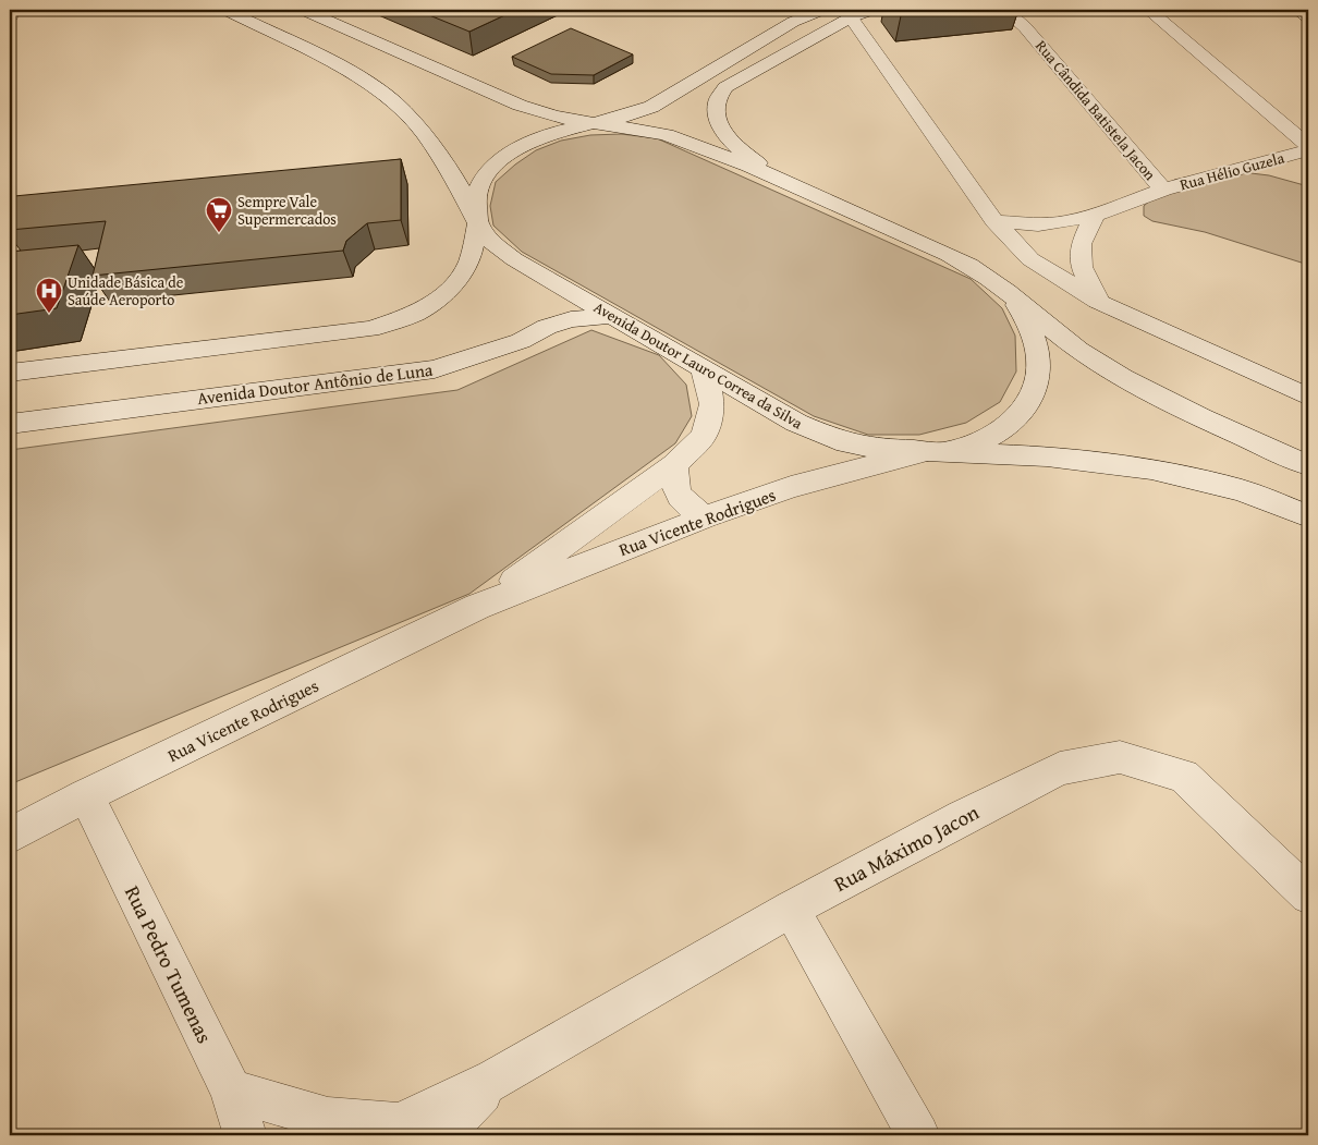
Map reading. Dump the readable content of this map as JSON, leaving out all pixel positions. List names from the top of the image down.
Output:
{
  "streets": {
    "street": [
      "Rua Cândida Batistela Jacon",
      "Rua Hélio Guzela",
      "Avenida Doutor Lauro Correa da Silva",
      "Avenida Doutor Antônio de Luna",
      "Rua Vicente Rodrigues",
      "Rua Máximo Jacon",
      "Rua Pedro Tumenas"
    ]
  },
  "crossings": [
    ["Rua Cândida Batistela Jacon", "Rua Hélio Guzela"],
    ["Avenida Doutor Lauro Correa da Silva", "Avenida Doutor Antônio de Luna"],
    ["Avenida Doutor Lauro Correa da Silva", "Rua Vicente Rodrigues"],
    ["Rua Vicente Rodrigues", "Rua Pedro Tumenas"]
  ],
  "places": {
    "supermarket": ["Sempre Vale Supermercados"],
    "hospital": ["Unidade Básica de Saúde Aeroporto"]
  }
}
